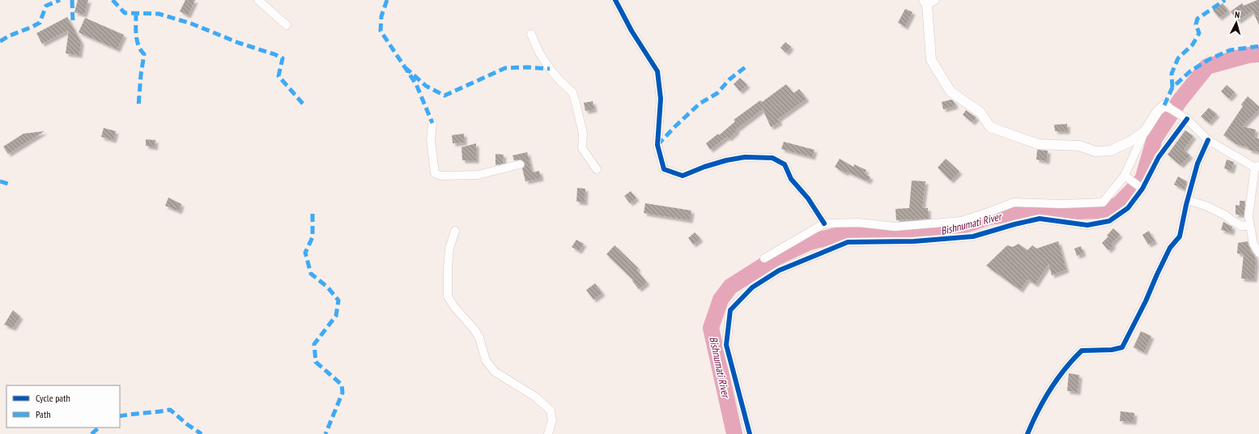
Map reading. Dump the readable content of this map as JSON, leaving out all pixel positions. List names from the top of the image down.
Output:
{
  "water": ["Bishnumati River"],
  "legend": ["Cycle path", "Path"],
  "north": "top"
}
